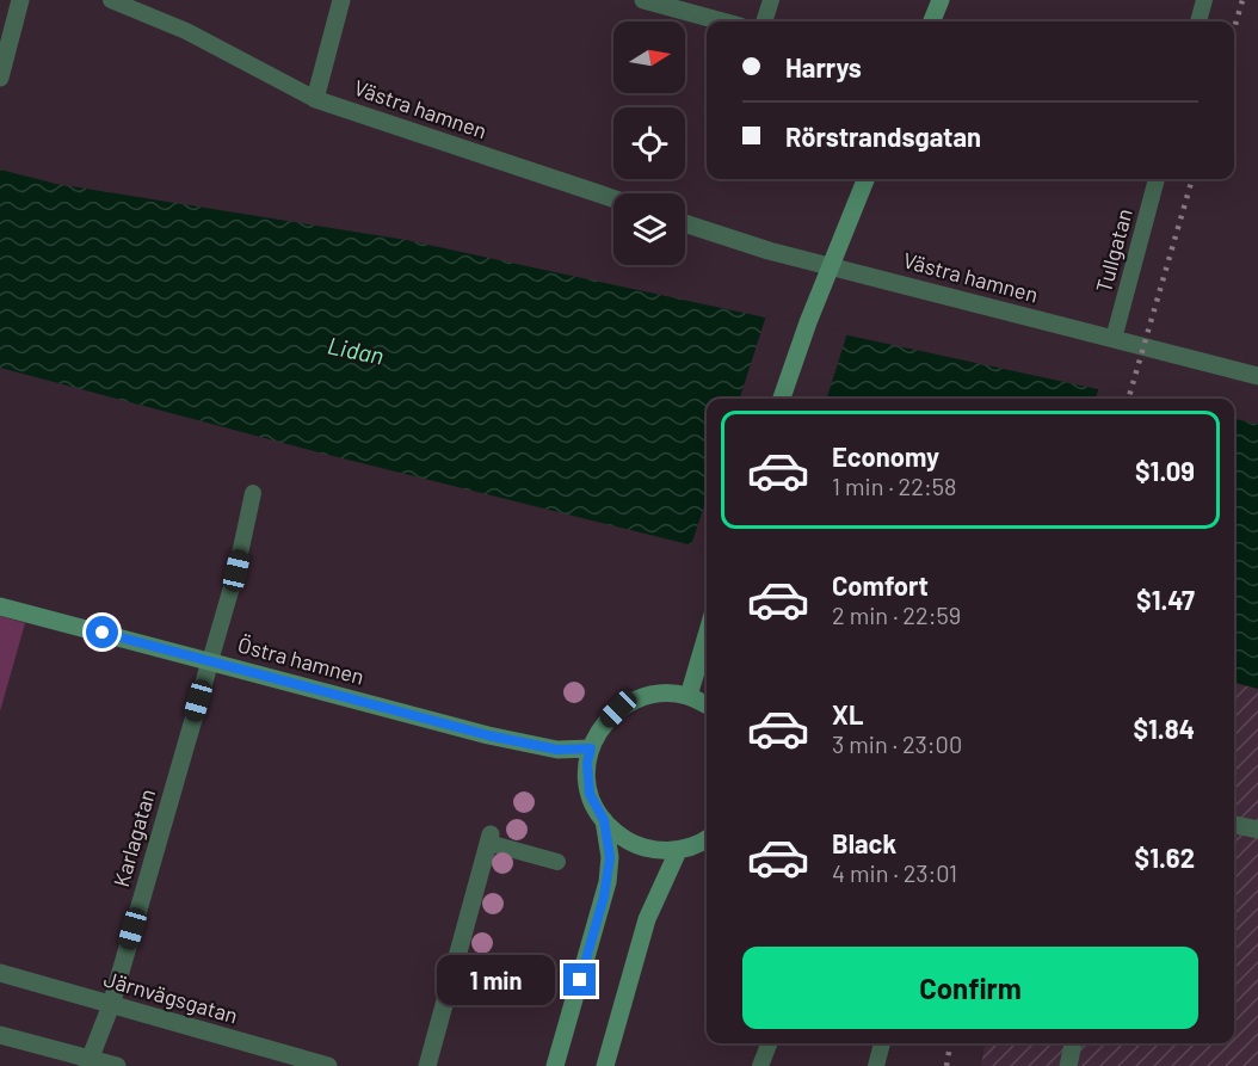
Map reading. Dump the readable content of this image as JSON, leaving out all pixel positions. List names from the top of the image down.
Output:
{
  "streets": {
    "main road": ["Östra hamnen"],
    "street": ["Västra hamnen", "Karlagatan", "Järnvägsgatan"],
    "lane": ["Tullgatan"]
  },
  "crossings": [
    ["Västra hamnen", "Tullgatan"],
    ["Östra hamnen", "Karlagatan"],
    ["Karlagatan", "Järnvägsgatan"]
  ],
  "water": ["Lidan"],
  "north": "right",
  "page": {
    "banner": ["Harrys", "Rörstrandsgatan"],
    "list": [
      {
        "name": "Economy",
        "note": "1 min · 22:58",
        "value": "$1.09"
      },
      {
        "name": "Comfort",
        "note": "2 min · 22:59",
        "value": "$1.47"
      },
      {
        "name": "XL",
        "note": "3 min · 23:00",
        "value": "$1.84"
      },
      {
        "name": "Black",
        "note": "4 min · 23:01",
        "value": "$1.62"
      }
    ],
    "buttons": "Confirm",
    "bubble": "1 min"
  }
}
